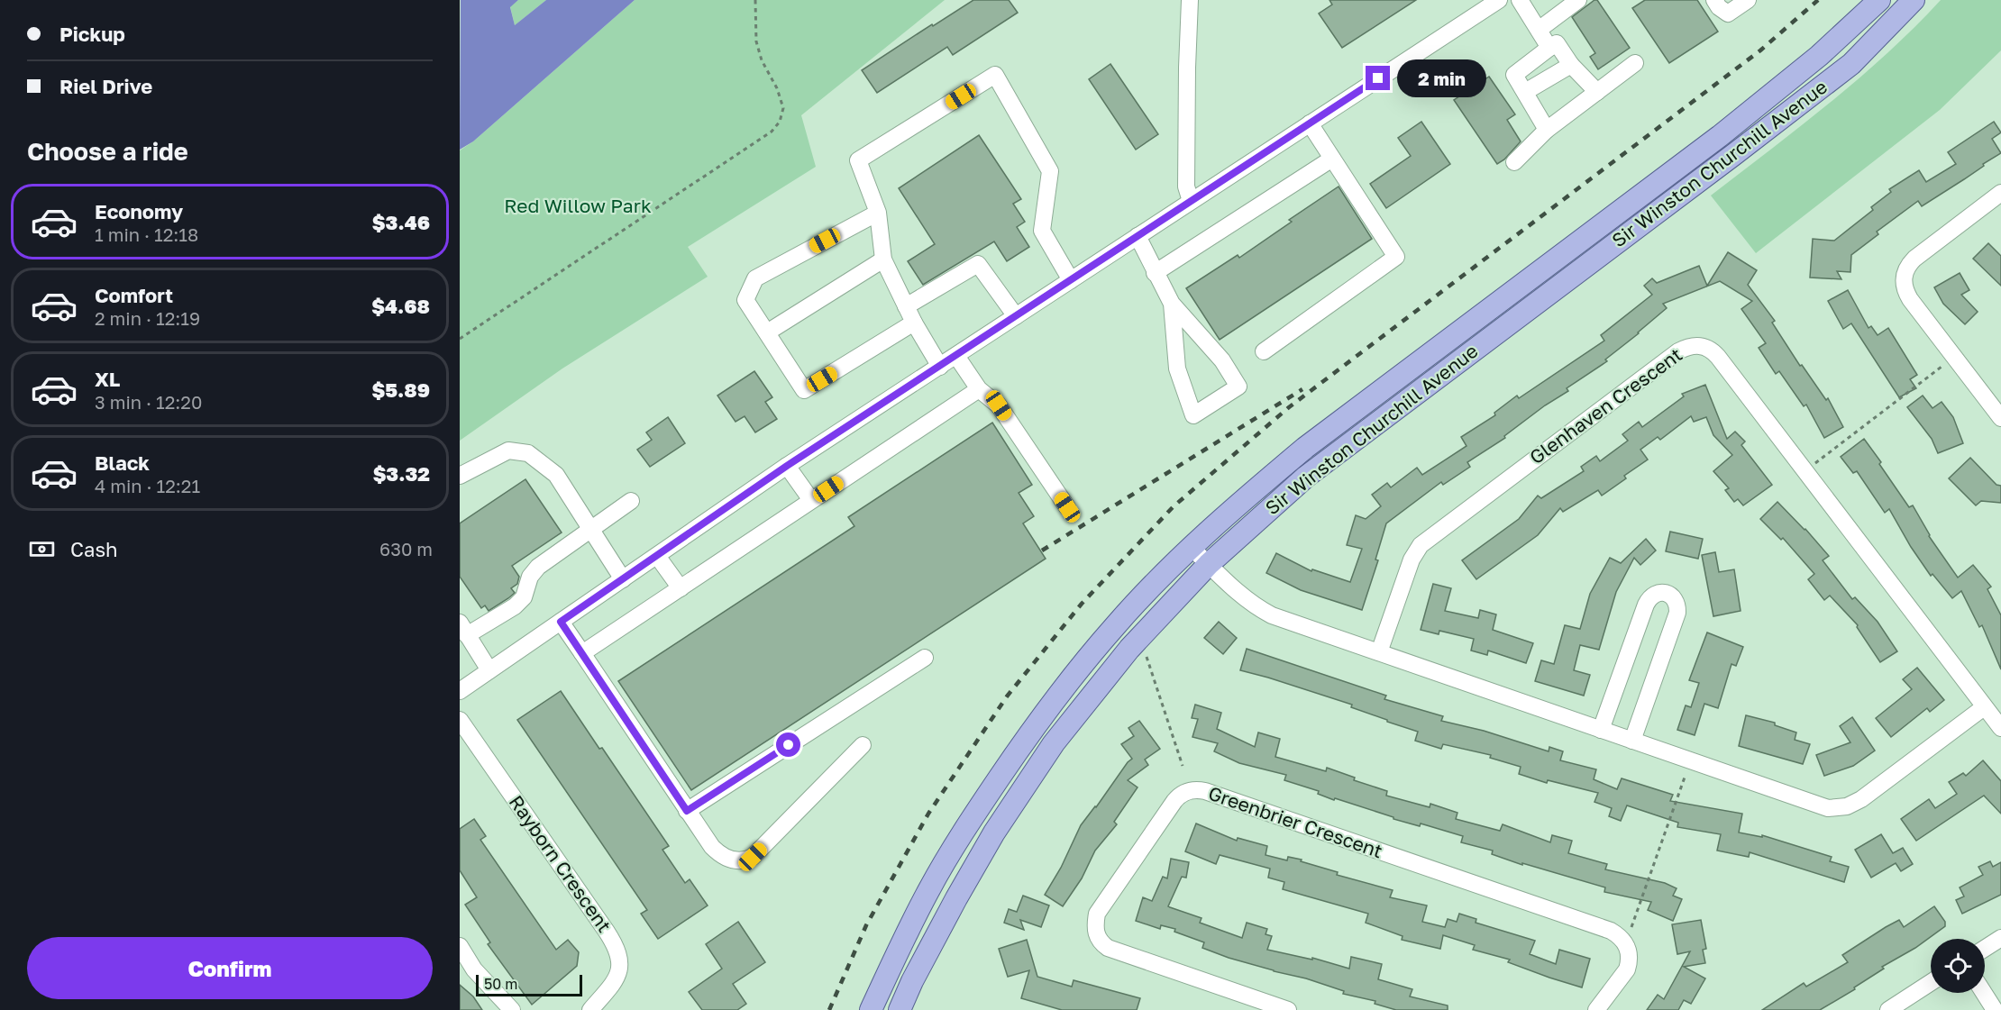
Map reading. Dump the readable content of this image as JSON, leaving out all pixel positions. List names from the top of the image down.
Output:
{
  "streets": {
    "main road": ["Sir Winston Churchill Avenue"],
    "street": ["Glenhaven Crescent", "Greenbrier Crescent", "Rayborn Crescent"]
  },
  "parks": ["Red Willow Park"],
  "scale_bar": "50 m",
  "page": {
    "banner": ["Pickup", "Riel Drive"],
    "bubble": "2 min",
    "heading": "Choose a ride",
    "list": [
      {
        "name": "Economy",
        "note": "1 min · 12:18",
        "value": "$3.46"
      },
      {
        "name": "Comfort",
        "note": "2 min · 12:19",
        "value": "$4.68"
      },
      {
        "name": "XL",
        "note": "3 min · 12:20",
        "value": "$5.89"
      },
      {
        "name": "Black",
        "note": "4 min · 12:21",
        "value": "$3.32"
      }
    ],
    "pay": ["Cash", "630 m"],
    "buttons": "Confirm",
    "scale": "50 m"
  }
}
